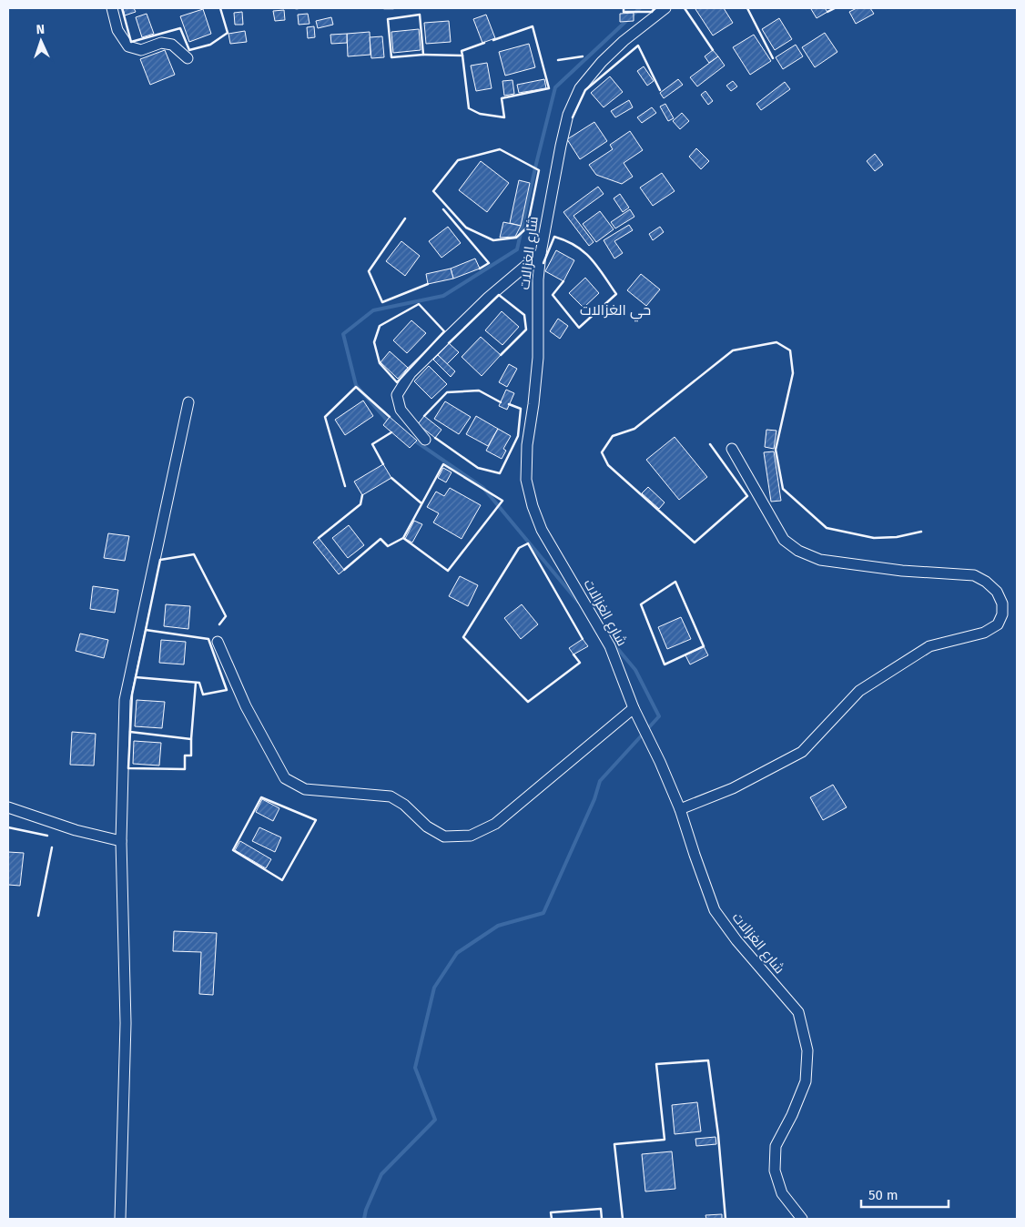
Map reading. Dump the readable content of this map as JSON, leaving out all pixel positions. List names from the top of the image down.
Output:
{
  "streets": {
    "street": ["شارع الغزالات"]
  },
  "districts": ["حي الغزالات"],
  "scale_bar": "50 m",
  "north": "top"
}
